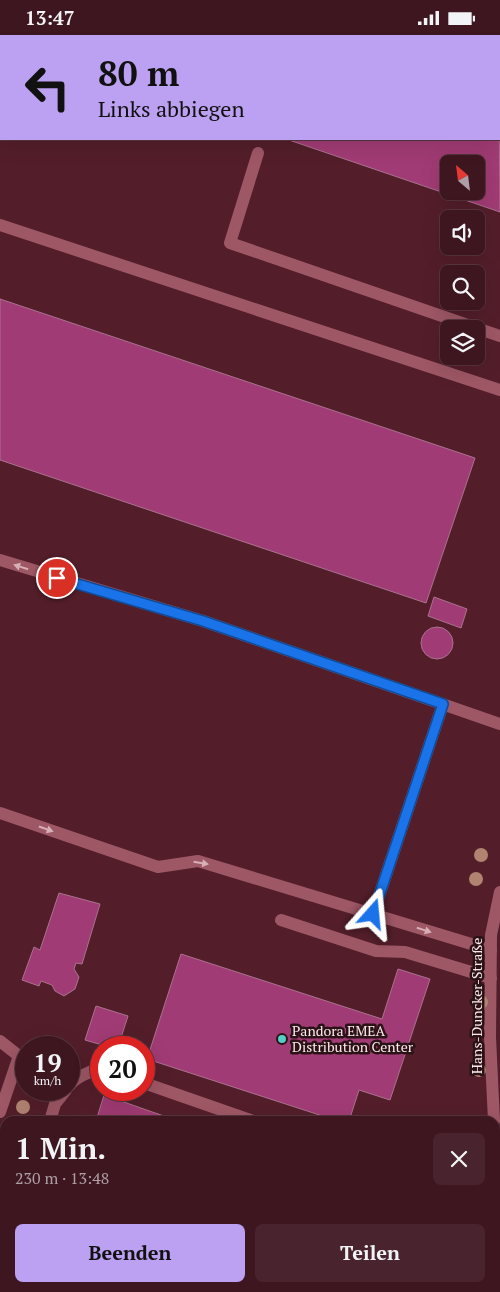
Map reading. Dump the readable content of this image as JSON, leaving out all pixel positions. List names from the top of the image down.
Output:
{
  "streets": {
    "street": ["Hans-Duncker-Straße"]
  },
  "places": ["Pandora EMEA Distribution Center"],
  "north": "top left",
  "page": {
    "status": "13:47",
    "turn": ["80 m", "Links abbiegen"],
    "speed": "19 km/h",
    "limit": "20",
    "heading": ["1 Min.", "230 m · 13:48"],
    "buttons": ["Beenden", "Teilen"]
  }
}
